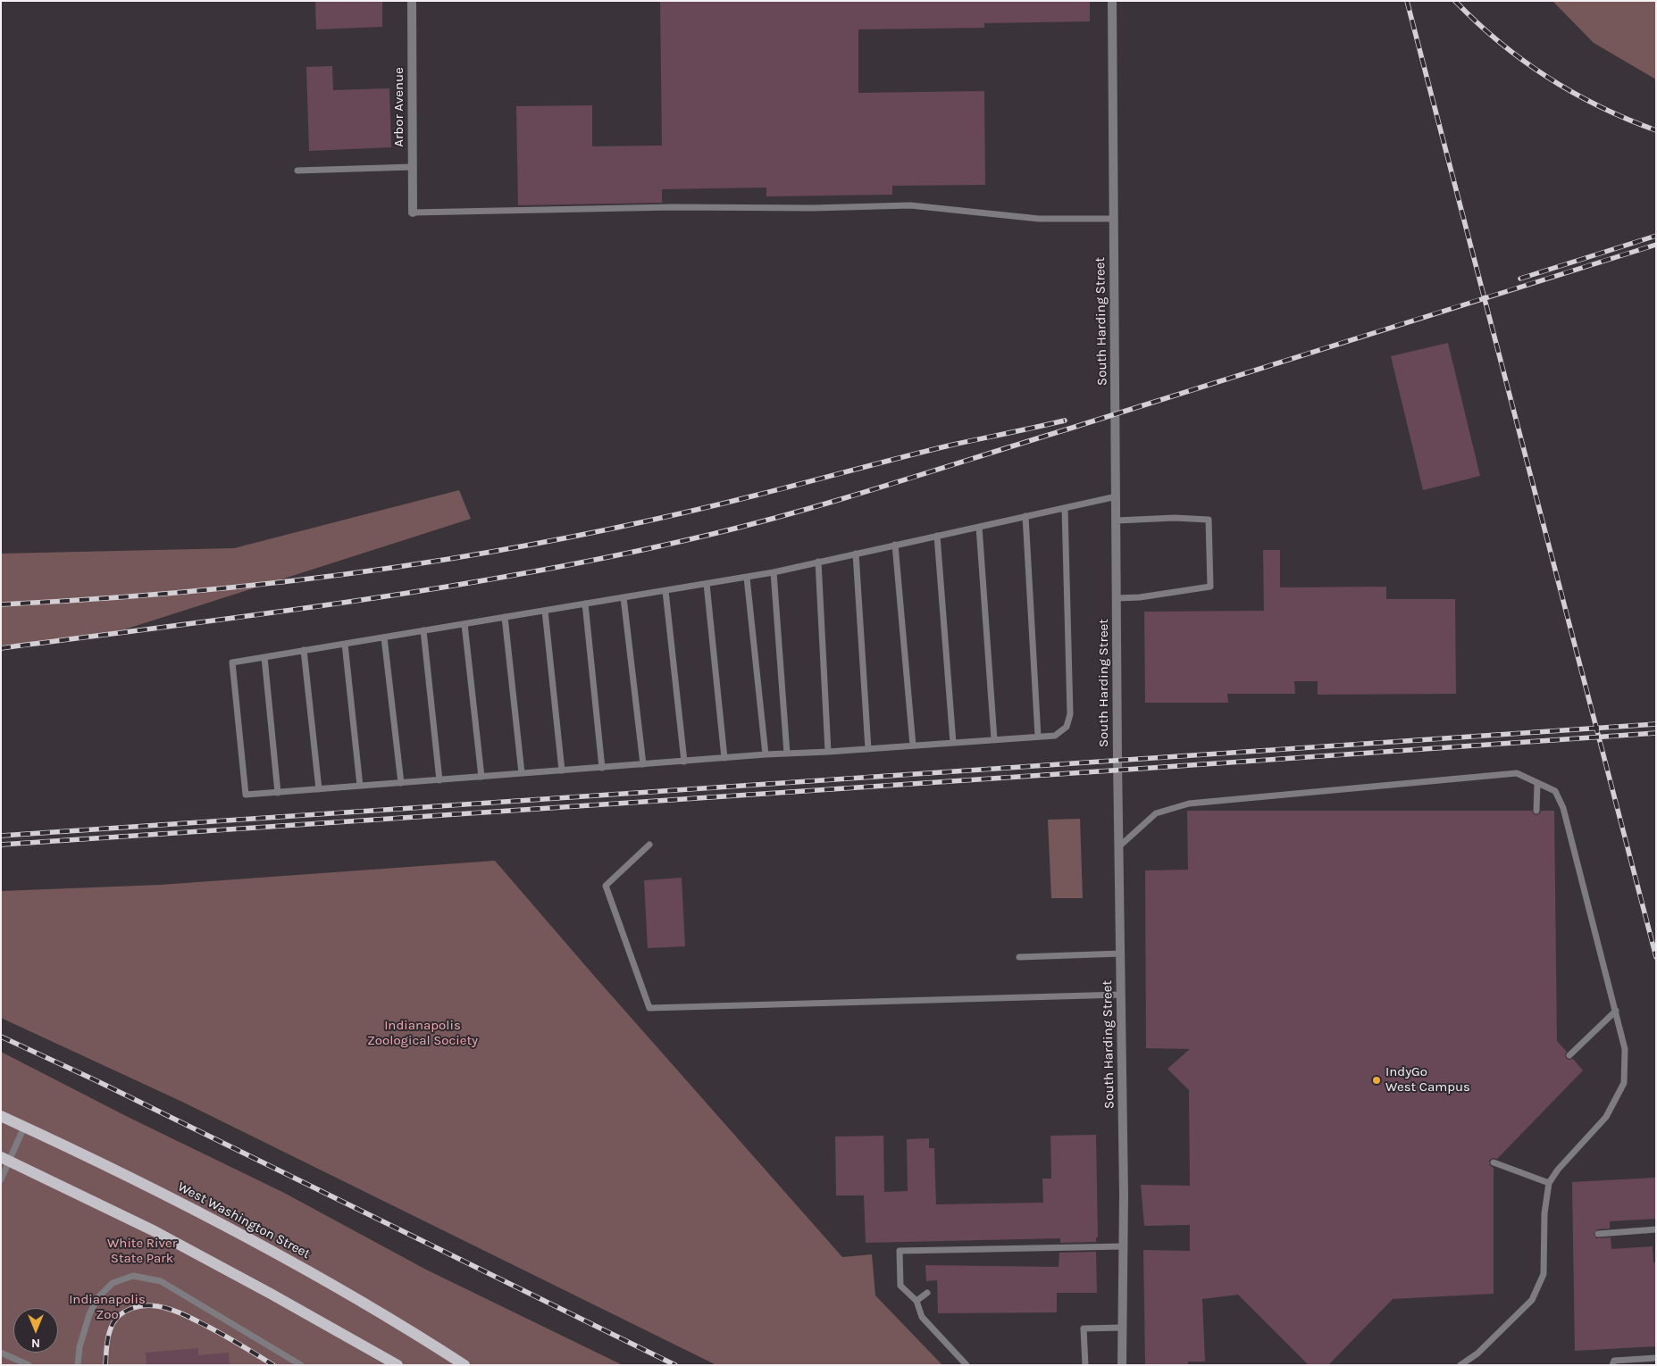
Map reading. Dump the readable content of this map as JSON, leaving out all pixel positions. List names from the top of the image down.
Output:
{
  "streets": {
    "main road": ["West Washington Street"],
    "street": ["Arbor Avenue", "South Harding Street"]
  },
  "parks": ["Indianapolis Zoological Society", "White River State Park", "Indianapolis Zoo"],
  "places": ["IndyGo West Campus"],
  "north": "bottom"
}
